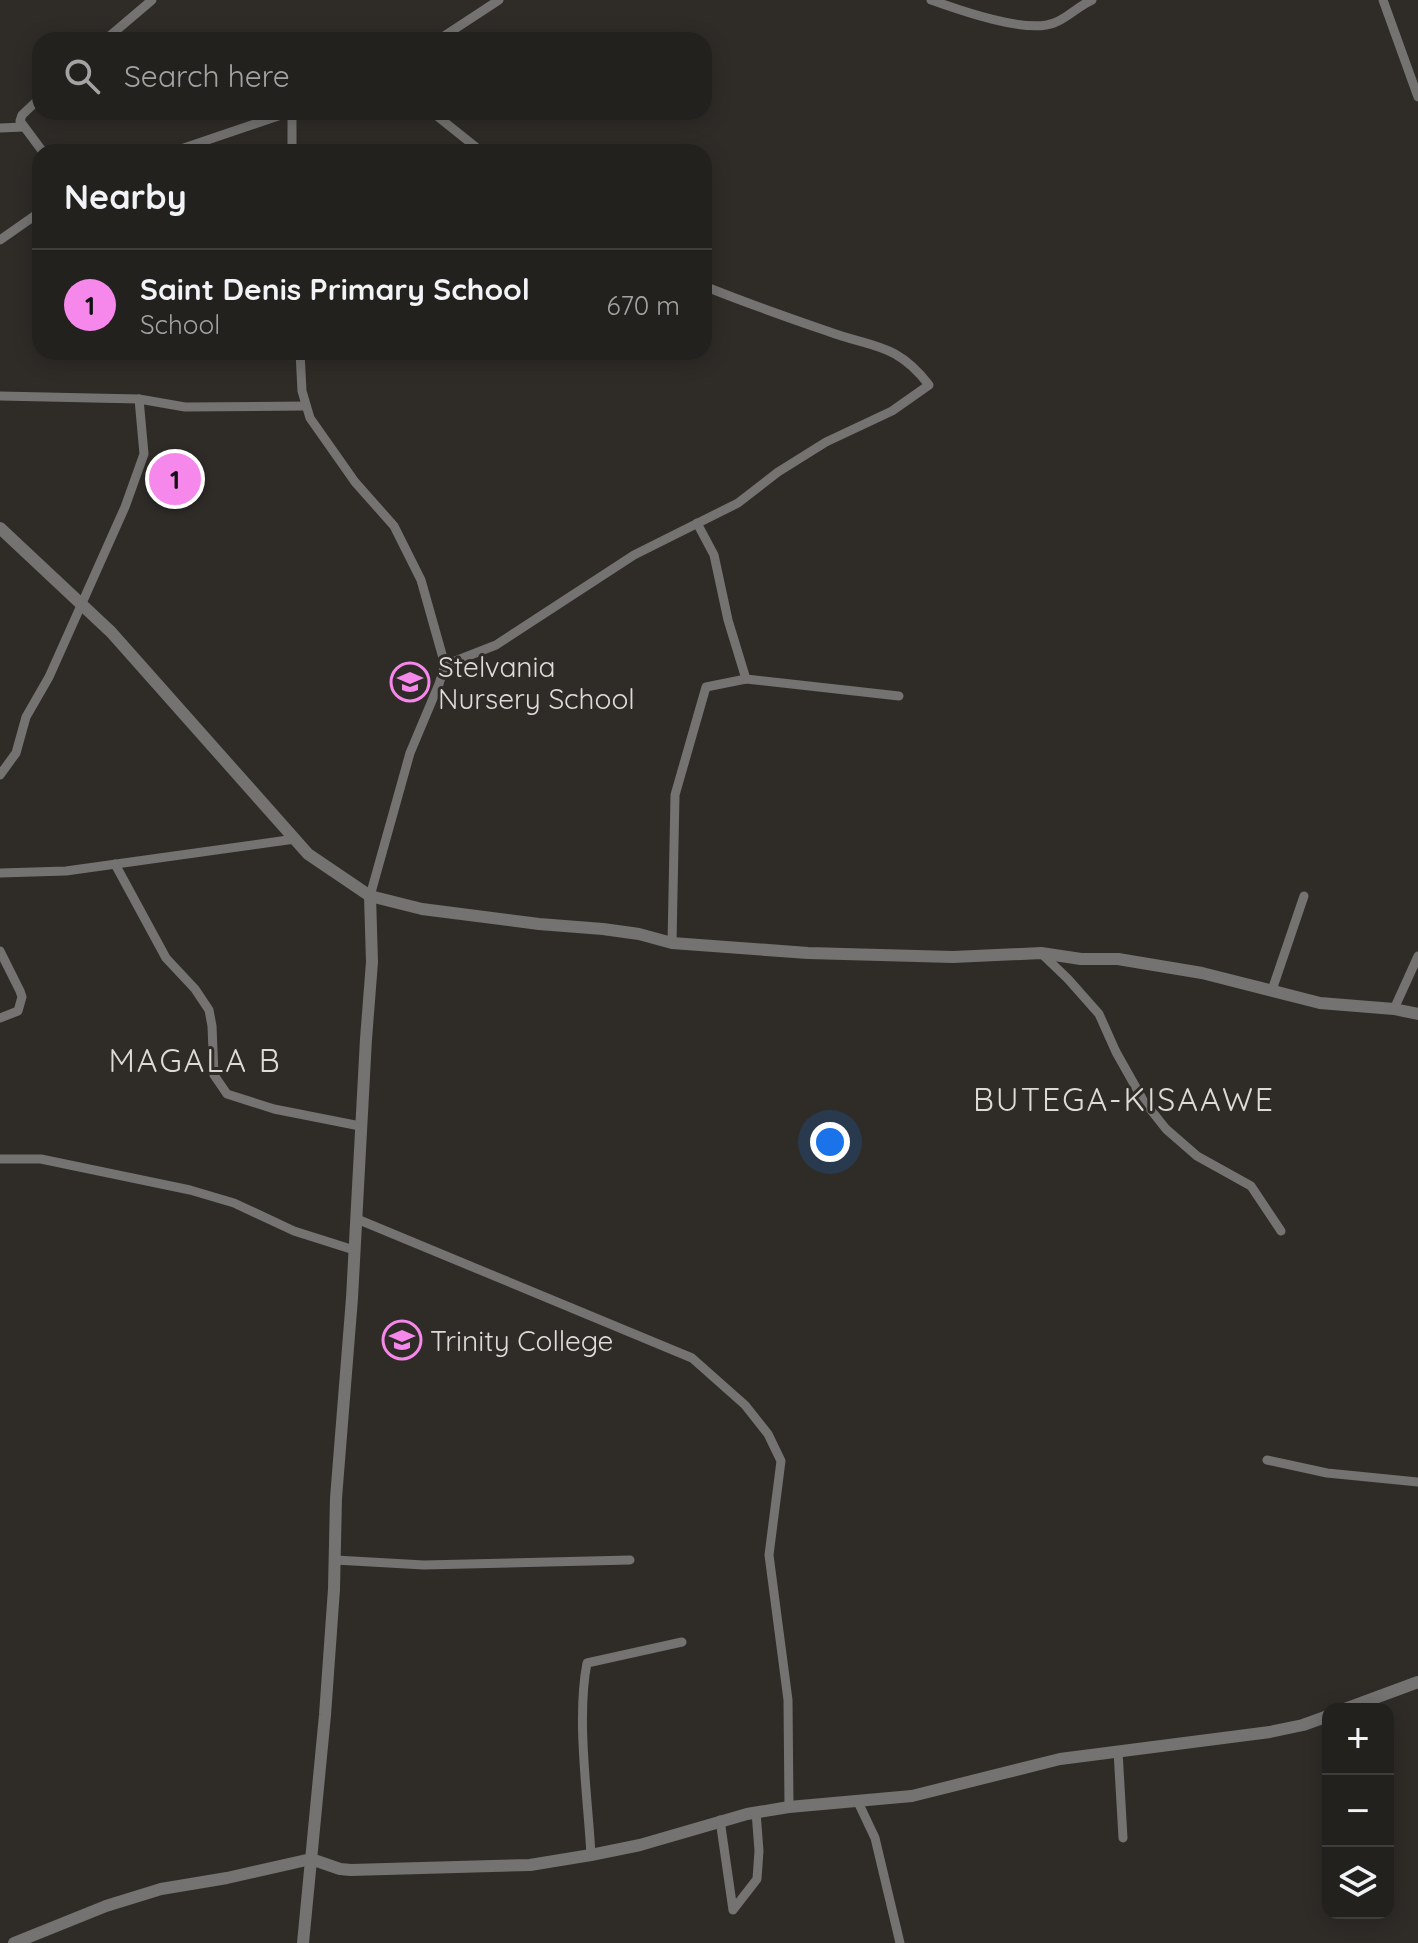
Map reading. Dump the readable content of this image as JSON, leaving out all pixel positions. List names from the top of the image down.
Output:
{
  "districts": ["MAGALA B", "BUTEGA-KISAAWE"],
  "places": {
    "school or university": ["Stelvania Nursery School", "Trinity College"]
  },
  "page": {
    "search": "Search here",
    "heading": "Nearby",
    "list": [
      {
        "mark": "1",
        "name": "Saint Denis Primary School",
        "note": "School",
        "value": "670 m"
      }
    ],
    "pins": "1",
    "map_buttons": ["+", "−"]
  }
}
